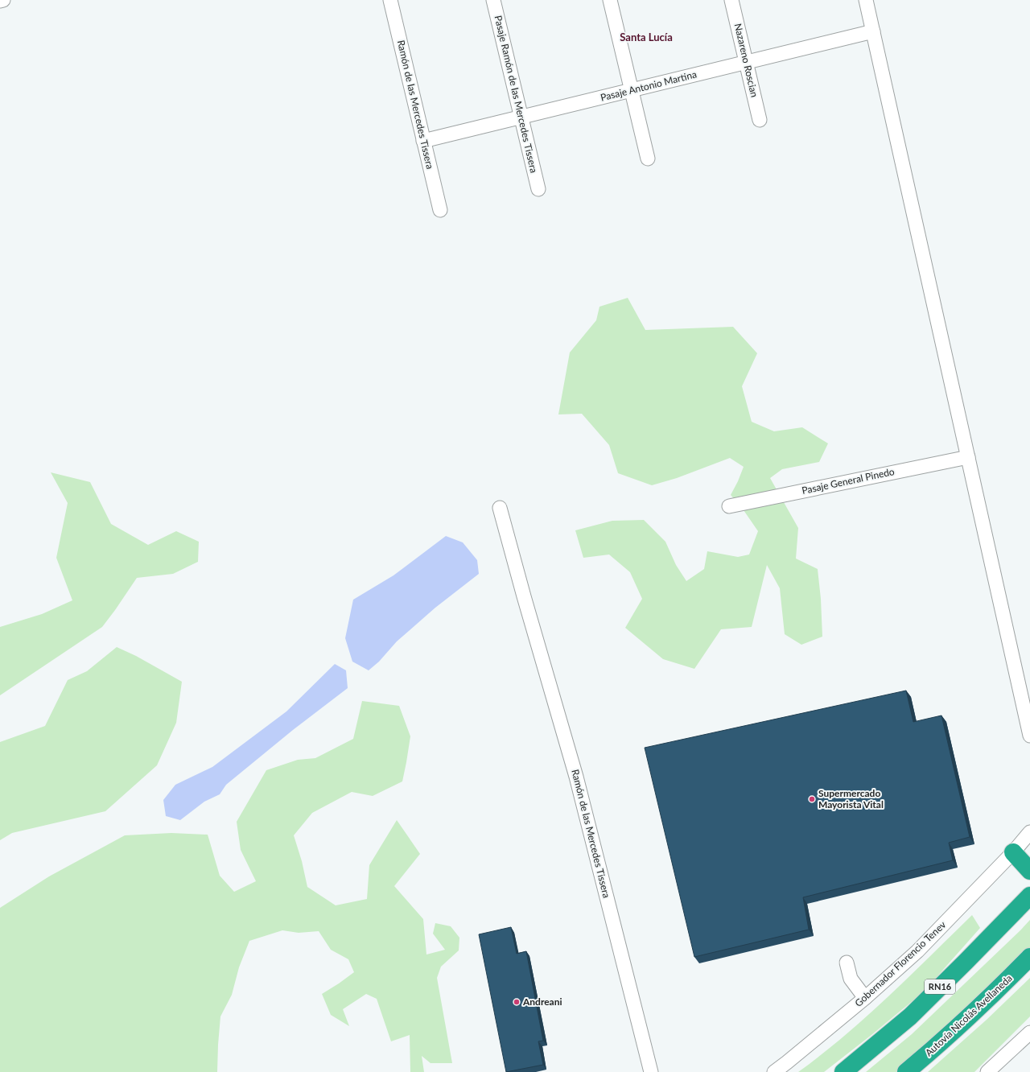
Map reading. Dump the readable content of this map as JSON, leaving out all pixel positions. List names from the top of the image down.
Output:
{
  "streets": {
    "highway": ["RN16", "Autovía Nicolás Avellaneda"],
    "street": [
      "Nazareno Roscian",
      "Pasaje Antonio Martina",
      "Pasaje Ramón de las Mercedes Tissera",
      "Ramón de las Mercedes Tissera",
      "Pasaje General Pinedo",
      "Gobernador Florencio Tenev"
    ]
  },
  "crossings": [
    ["Nazareno Roscian", "Pasaje Antonio Martina"],
    ["Pasaje Antonio Martina", "Pasaje Ramón de las Mercedes Tissera"],
    ["Pasaje Antonio Martina", "Ramón de las Mercedes Tissera"]
  ],
  "districts": ["Santa Lucía"],
  "places": ["Supermercado Mayorista Vital", "Andreani"]
}
